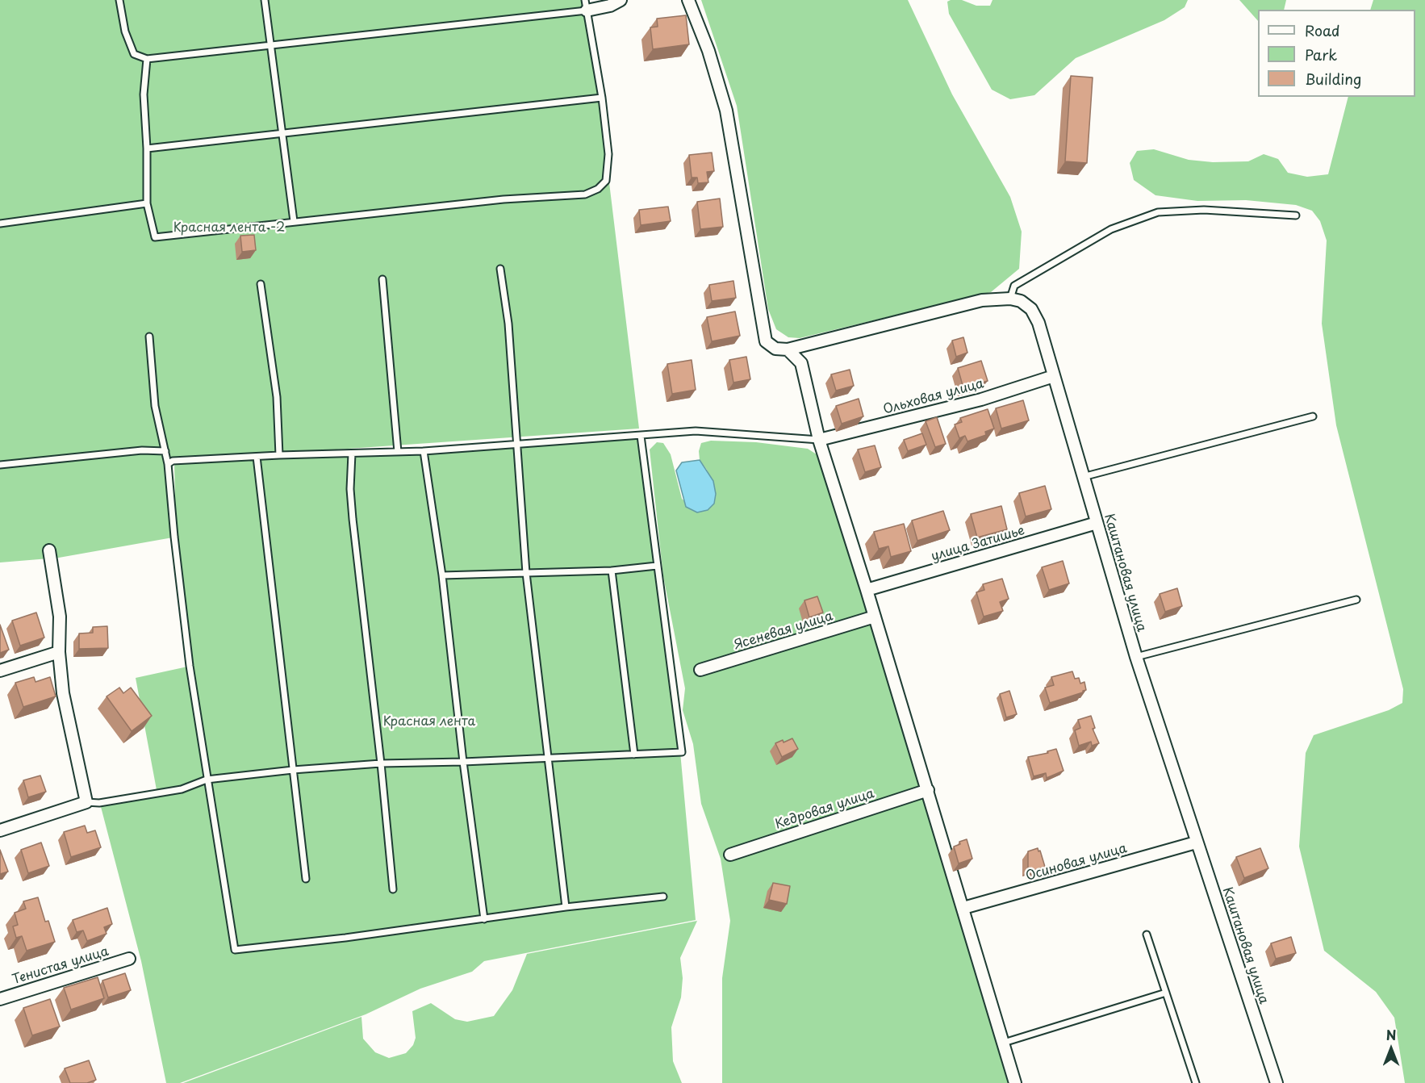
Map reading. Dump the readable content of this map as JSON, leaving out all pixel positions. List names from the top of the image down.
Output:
{
  "streets": {
    "street": [
      "Ольховая улица",
      "улица Затишье",
      "Каштановая улица",
      "Ясеневая улица",
      "Кедровая улица",
      "Осиновая улица",
      "Тенистая улица"
    ]
  },
  "crossings": [
    ["Ольховая улица", "Каштановая улица"],
    ["улица Затишье", "Каштановая улица"],
    ["Каштановая улица", "Осиновая улица"]
  ],
  "parks": ["Красная лента -2", "Красная лента"],
  "legend": ["Road", "Park", "Building"],
  "north": "top"
}
